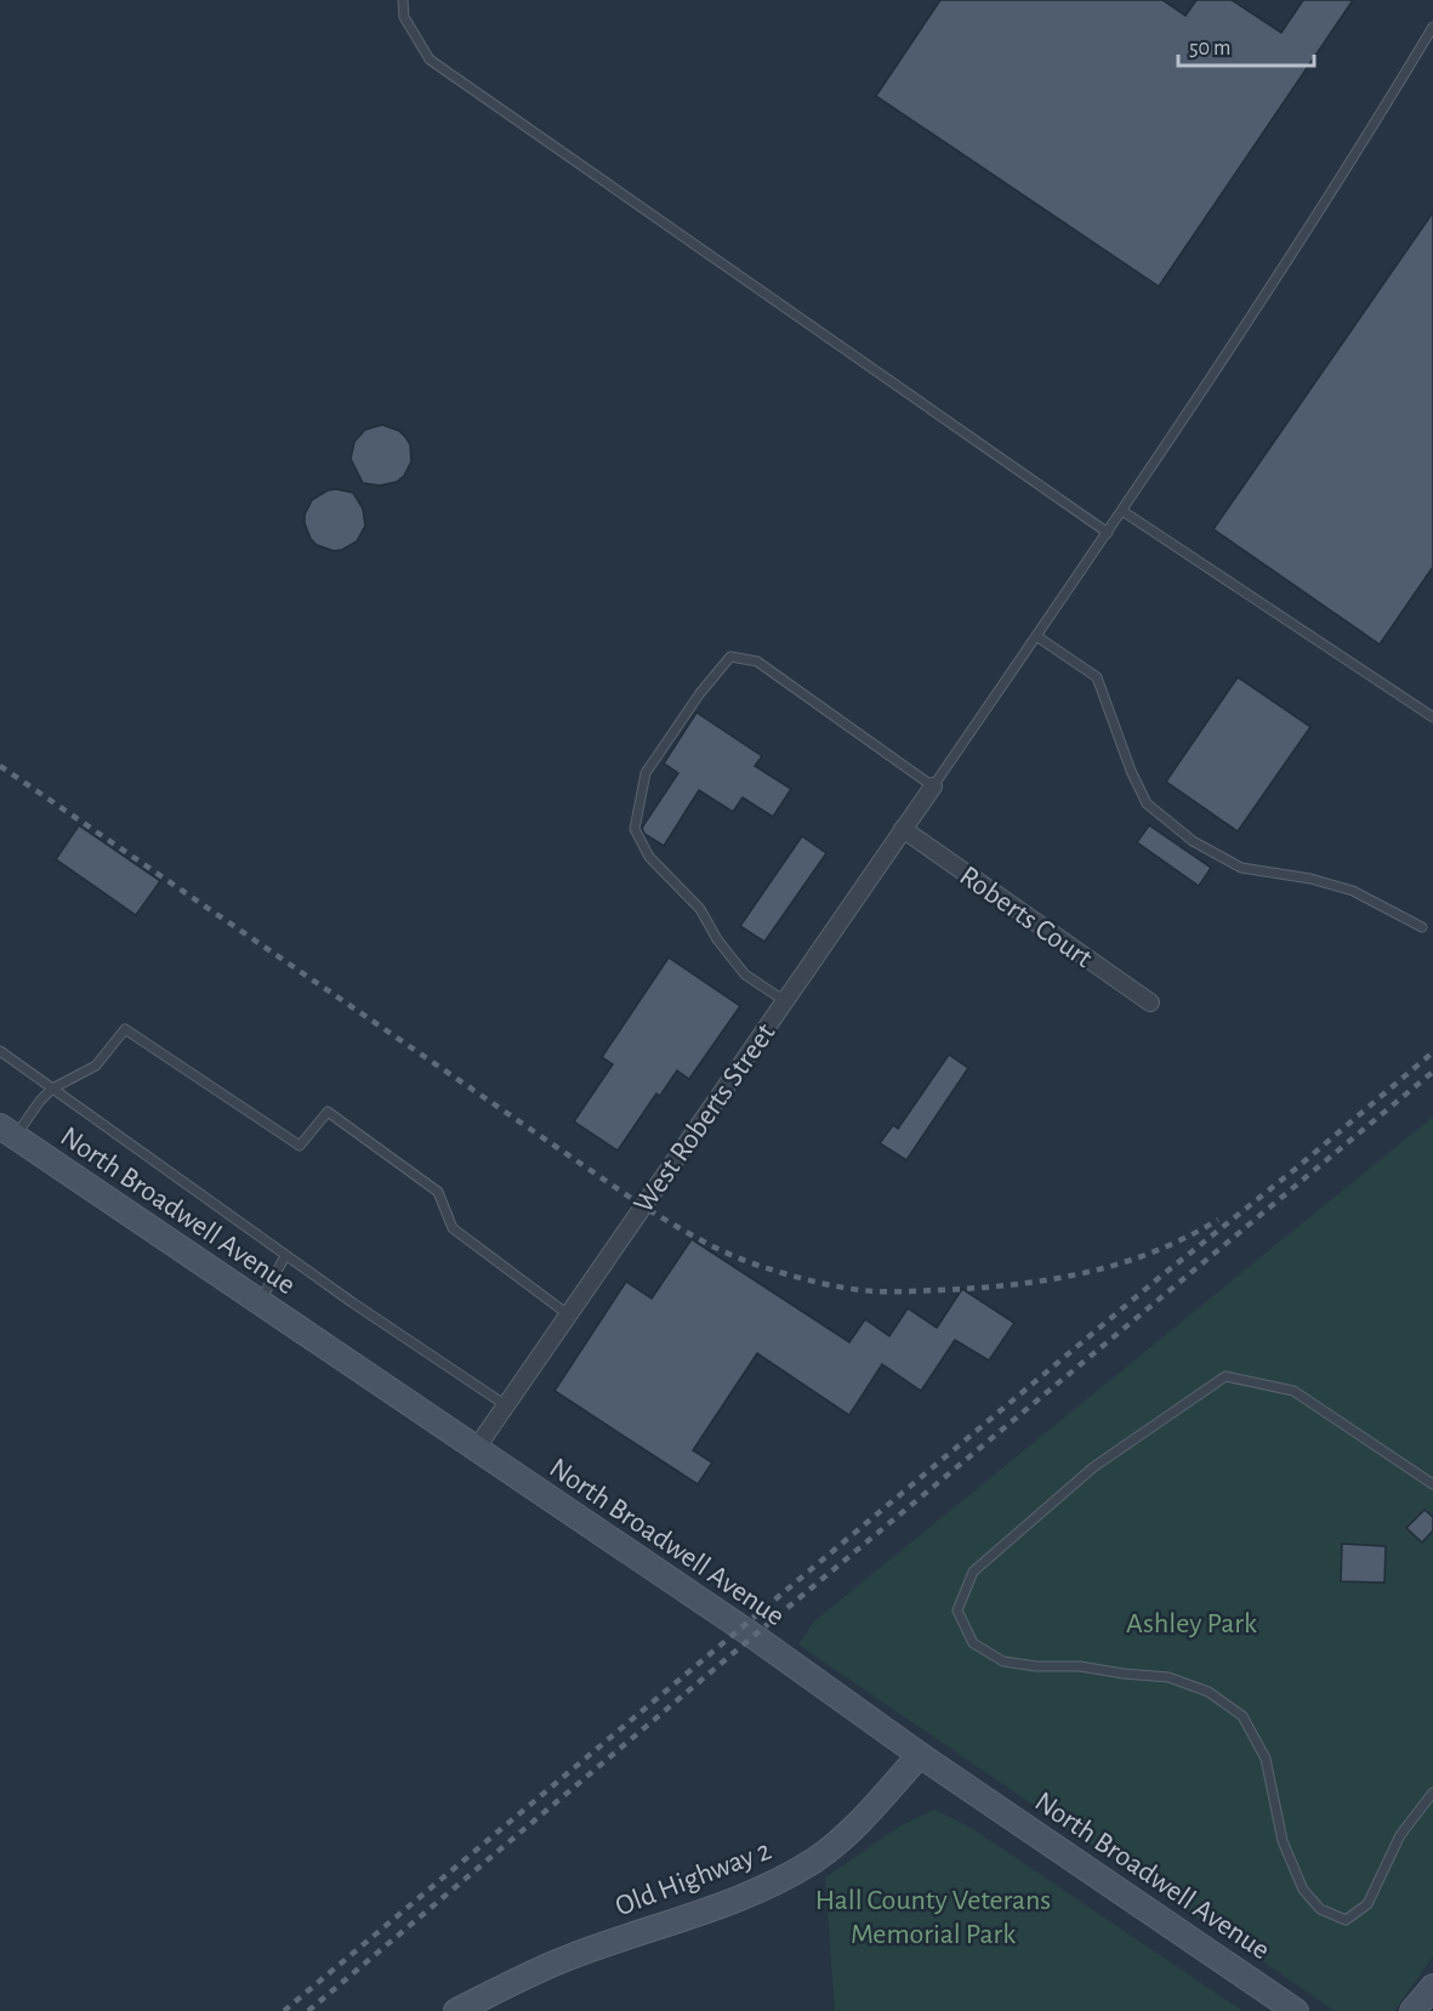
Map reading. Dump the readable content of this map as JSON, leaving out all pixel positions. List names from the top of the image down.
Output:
{
  "streets": {
    "main road": ["North Broadwell Avenue", "Old Highway 2"],
    "street": ["Roberts Court", "West Roberts Street"]
  },
  "crossings": [
    ["Roberts Court", "West Roberts Street"],
    ["West Roberts Street", "North Broadwell Avenue"],
    ["North Broadwell Avenue", "Old Highway 2"]
  ],
  "parks": ["Ashley Park", "Hall County Veterans Memorial Park"],
  "scale_bar": "50 m"
}
